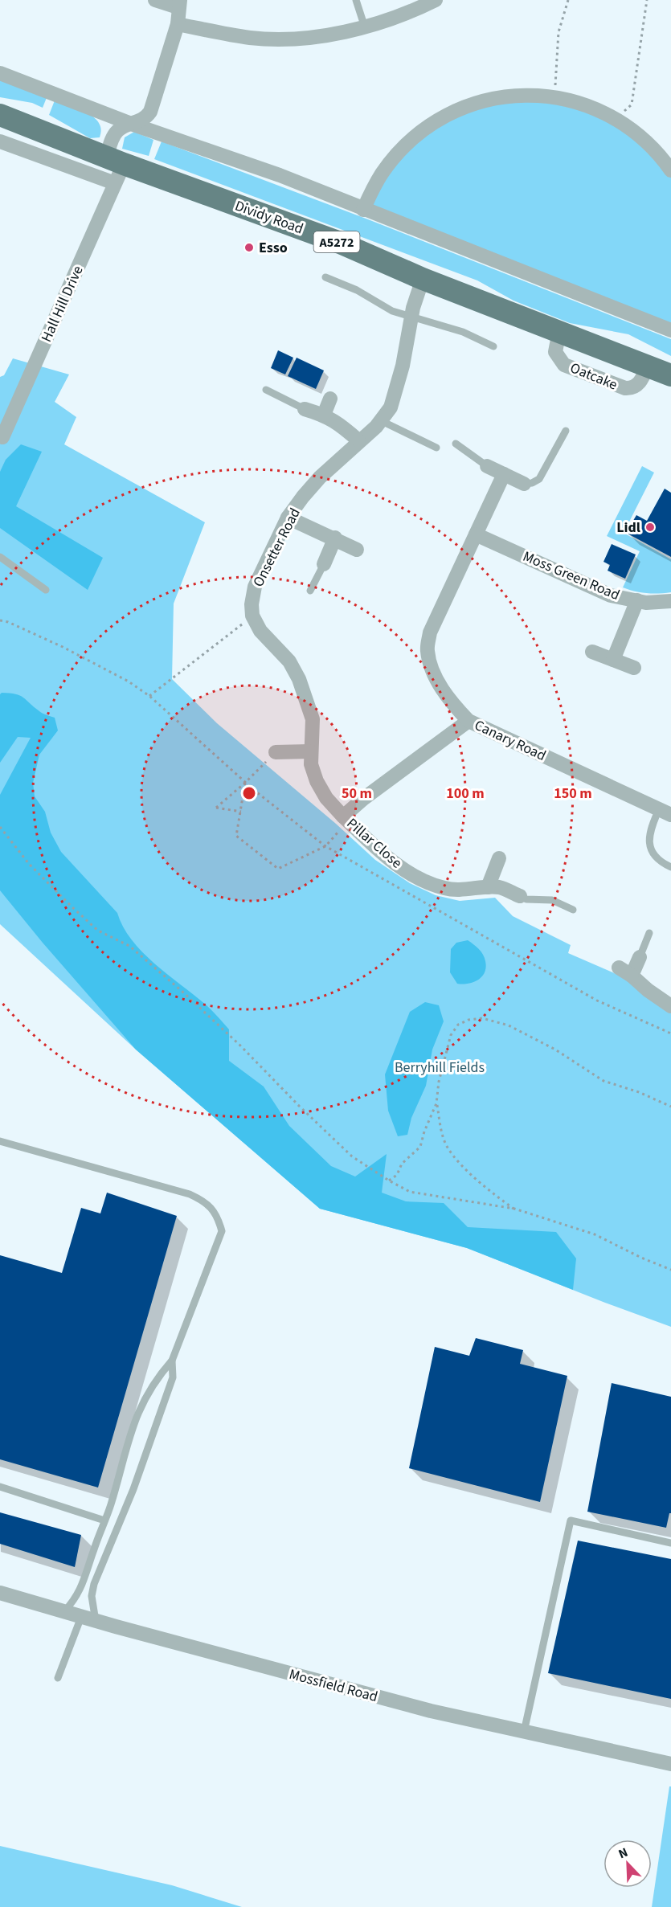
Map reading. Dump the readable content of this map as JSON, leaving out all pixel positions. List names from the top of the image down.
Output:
{
  "streets": {
    "main road": ["Dividy Road", "A5272"],
    "street": [
      "Hall Hill Drive",
      "Onsetter Road",
      "Moss Green Road",
      "Canary Road",
      "Pillar Close",
      "Mossfield Road"
    ]
  },
  "crossings": [
    ["Dividy Road", "Hall Hill Drive"],
    ["Dividy Road", "Onsetter Road"],
    ["Moss Green Road", "Canary Road"]
  ],
  "parks": ["Berryhill Fields"],
  "places": ["Esso", "Lidl"],
  "north": "top left",
  "rings": ["50 m", "100 m", "150 m"]
}
